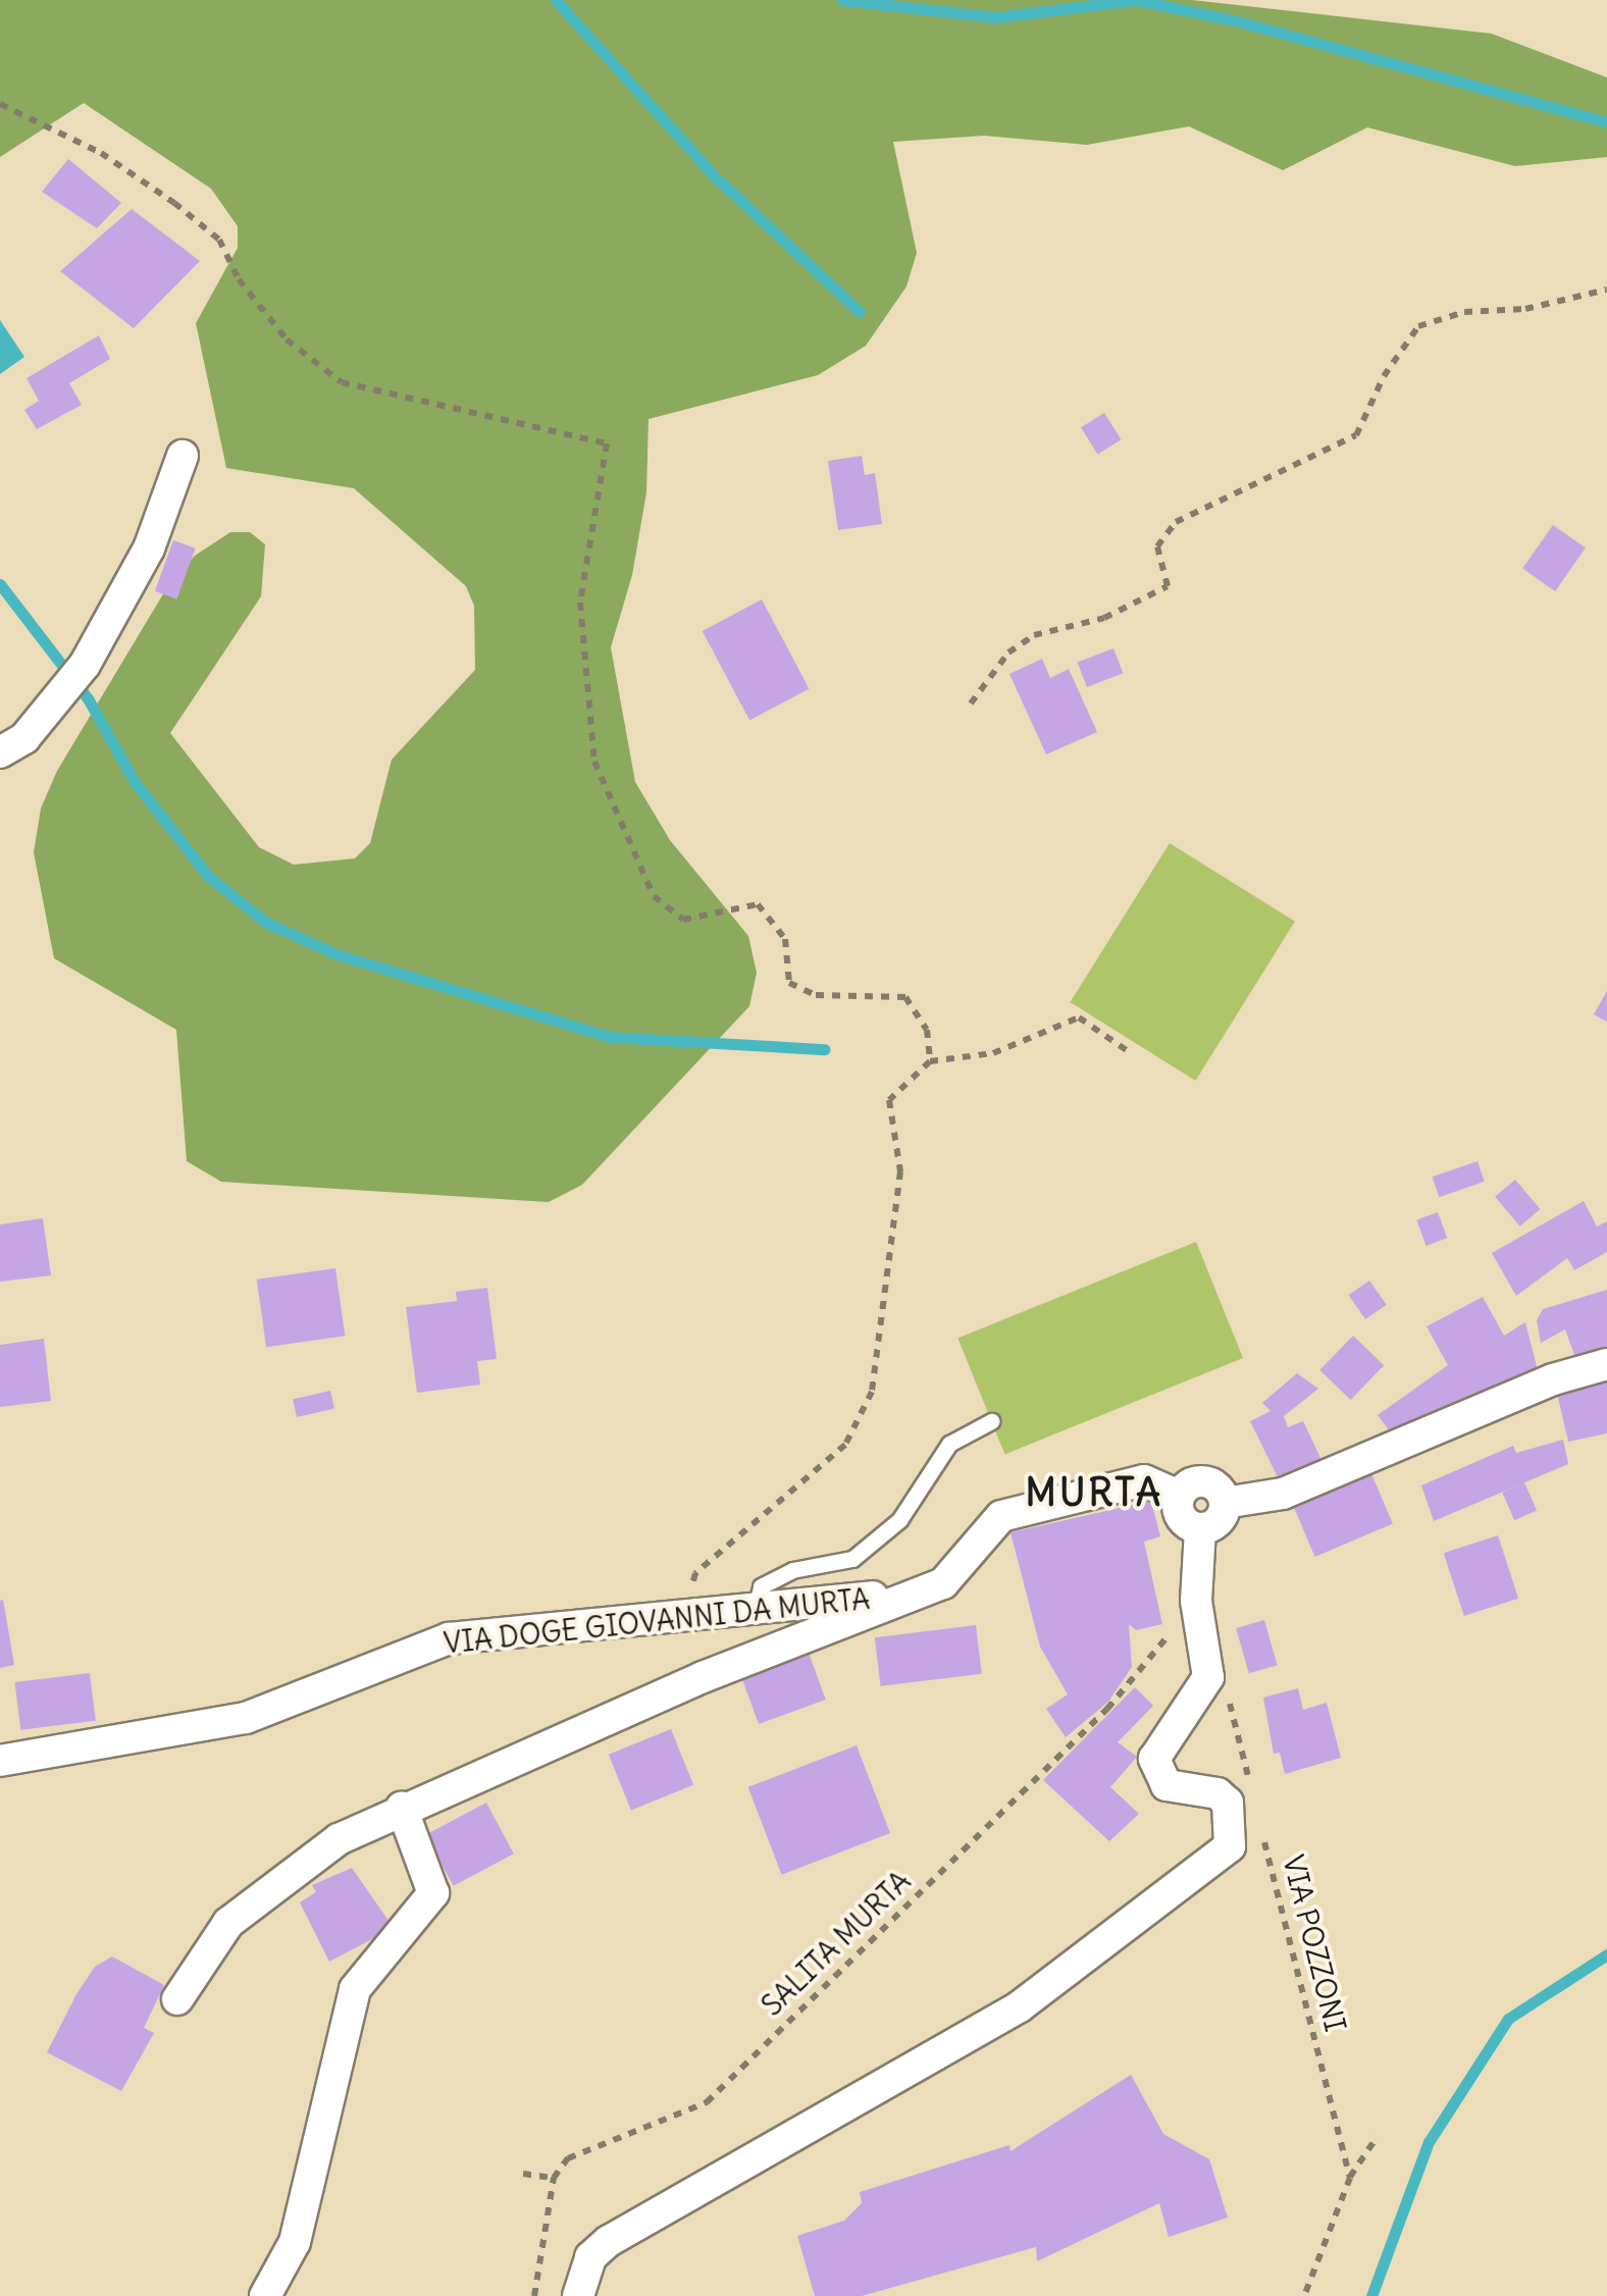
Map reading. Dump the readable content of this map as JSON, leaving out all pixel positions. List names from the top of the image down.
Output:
{
  "streets": {
    "street": ["VIA DOGE GIOVANNI DA MURTA"],
    "path": ["SALITA MURTA", "VIA POZZONI"]
  },
  "districts": ["MURTA"]
}
